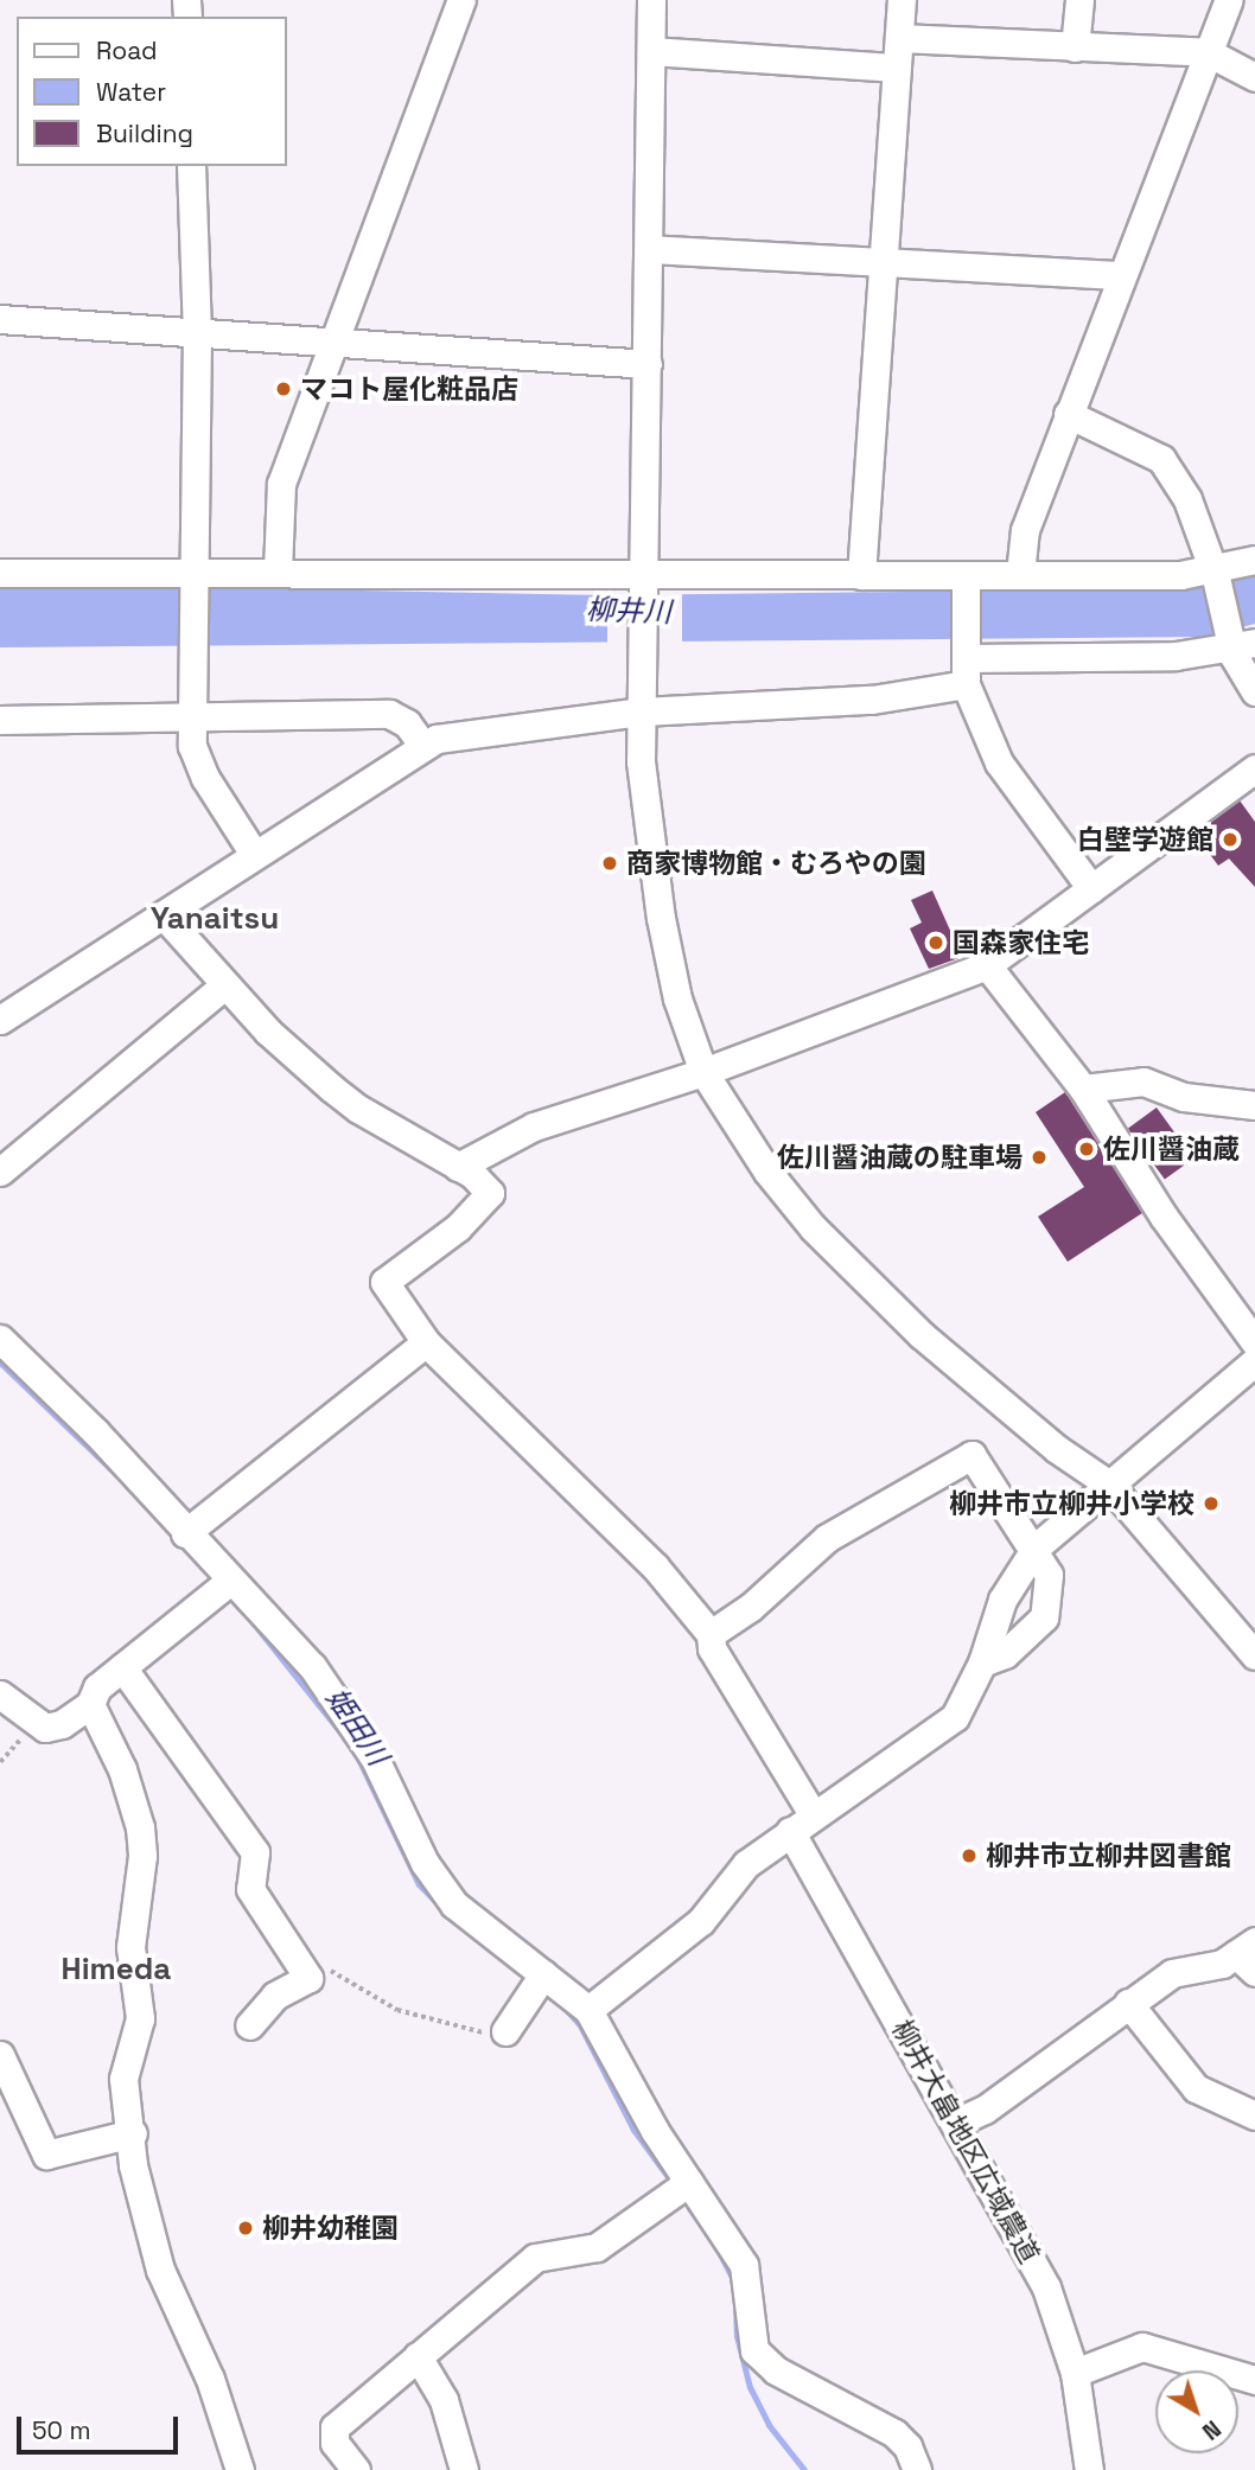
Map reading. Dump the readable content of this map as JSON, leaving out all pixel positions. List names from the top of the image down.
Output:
{
  "streets": {
    "street": ["柳井大畠地区広域農道"]
  },
  "districts": ["Yanaitsu", "Himeda"],
  "water": ["柳井川", "姫田川"],
  "places": [
    "マコト屋化粧品店",
    "白壁学遊館",
    "商家博物館・むろやの園",
    "国森家住宅",
    "佐川醤油蔵",
    "佐川醤油蔵の駐車場",
    "柳井市立柳井小学校",
    "柳井市立柳井図書館",
    "柳井幼稚園"
  ],
  "legend": ["Road", "Water", "Building"],
  "scale_bar": "50 m",
  "north": "bottom right"
}
